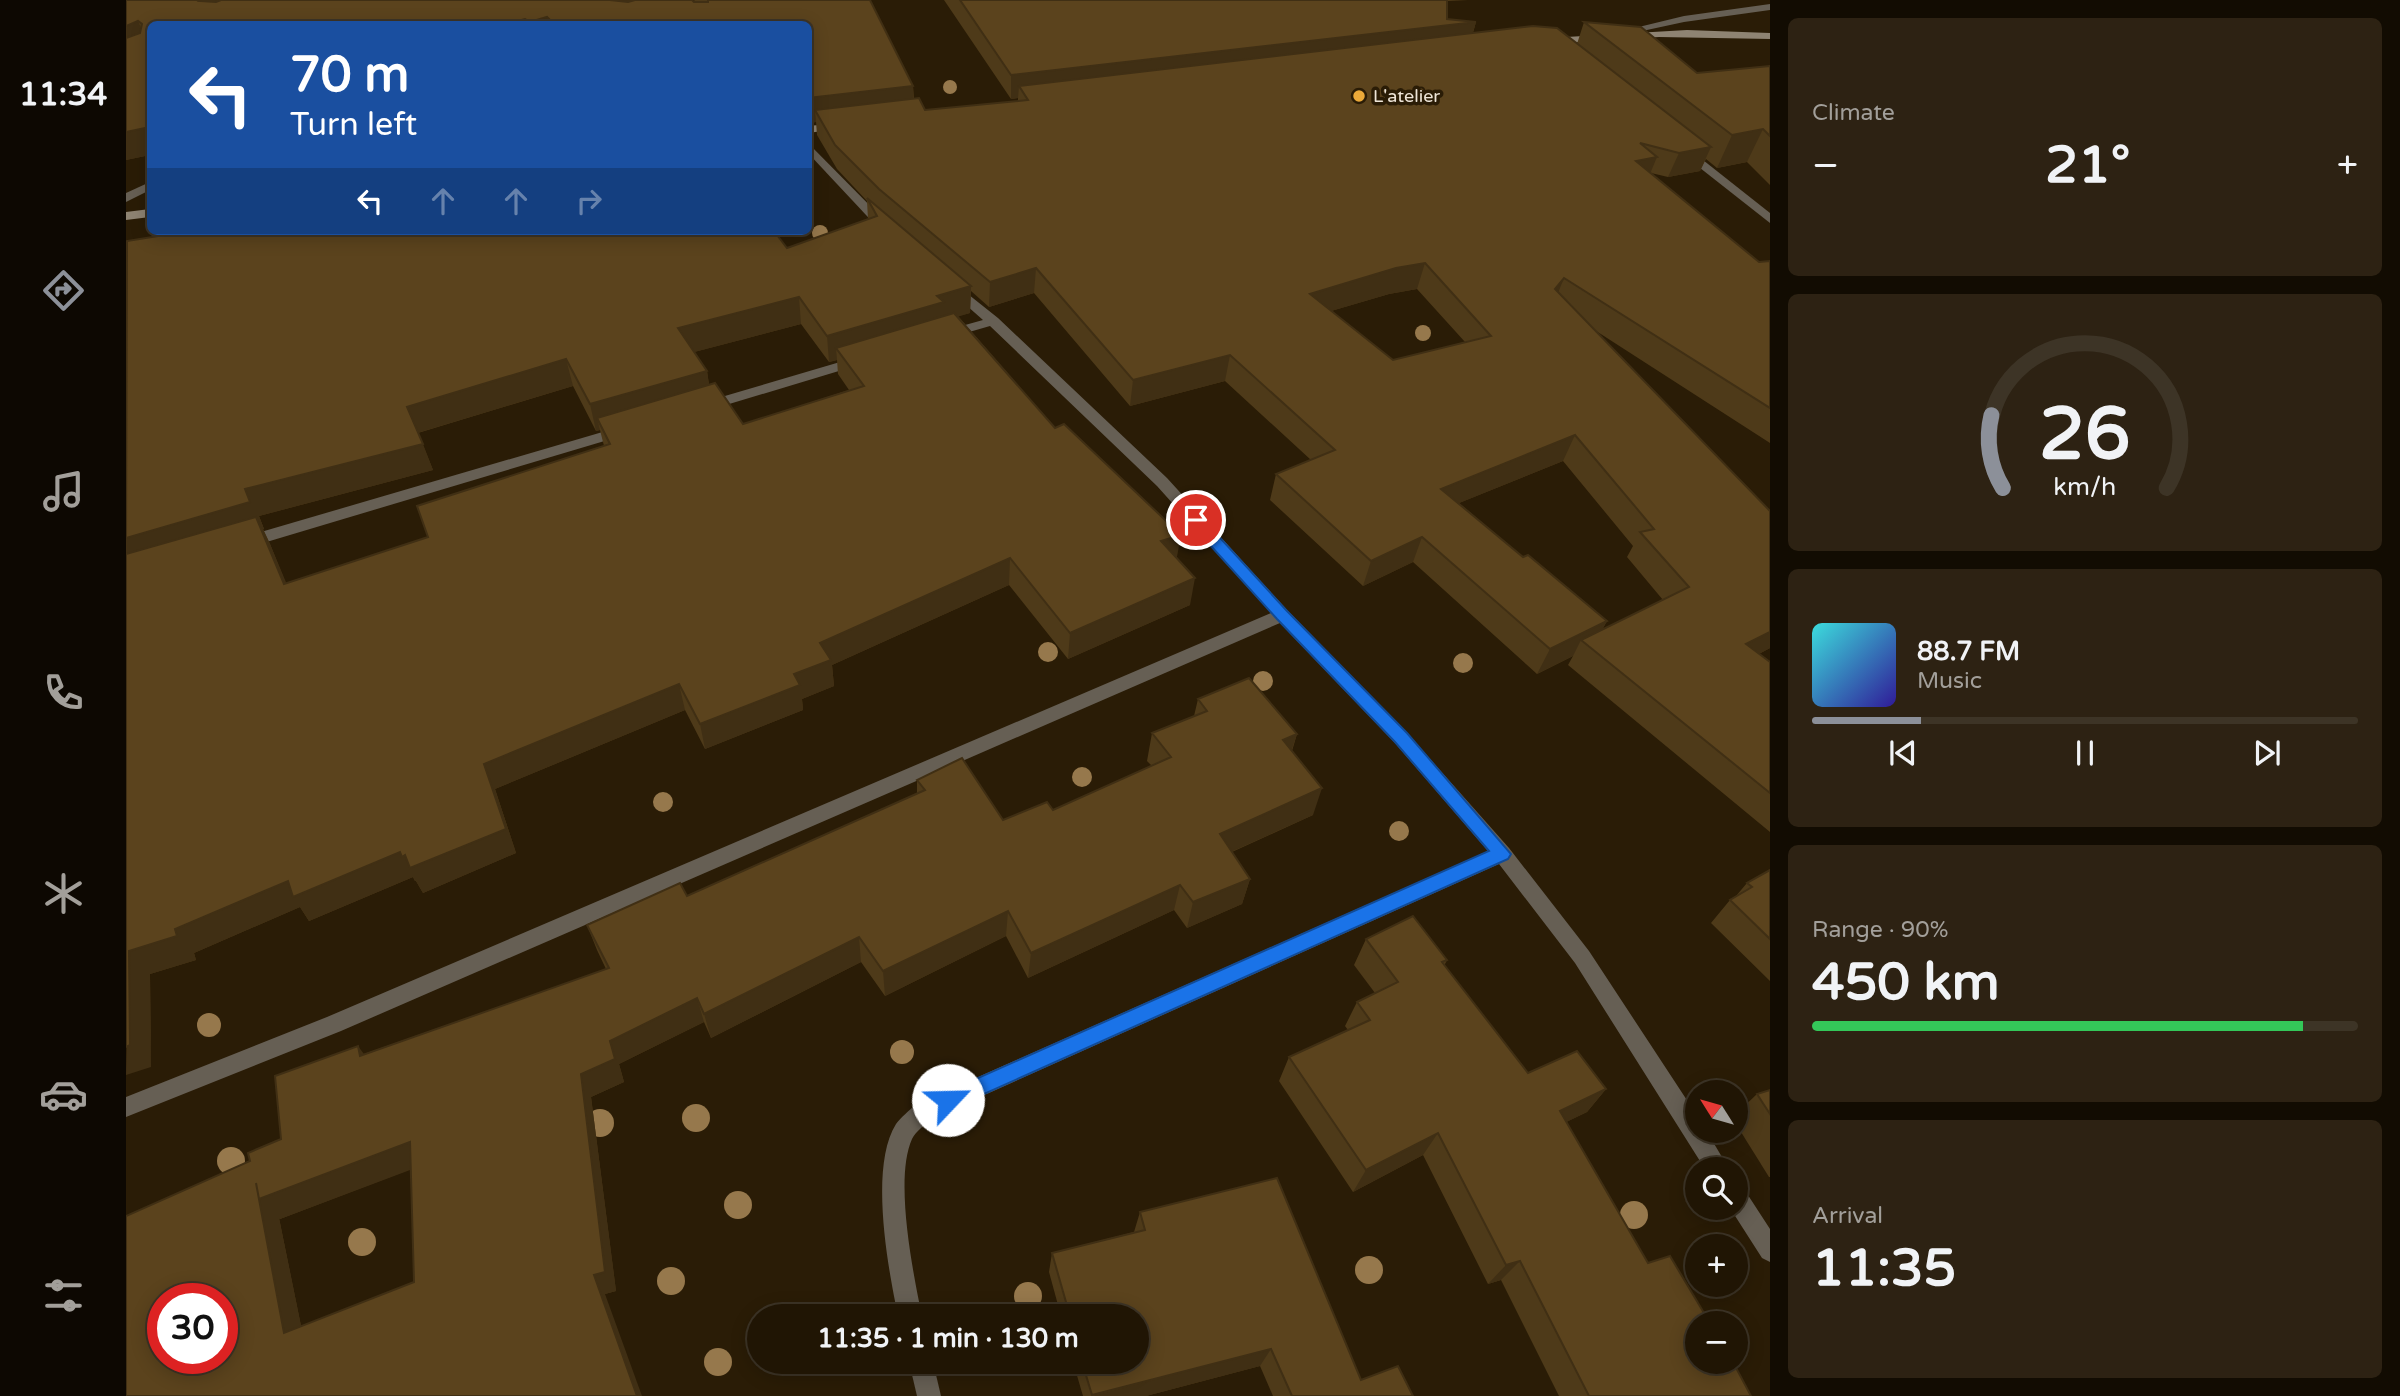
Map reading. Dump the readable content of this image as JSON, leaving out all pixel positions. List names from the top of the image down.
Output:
{
  "places": ["L'atelier"],
  "north": "top left",
  "page": {
    "tabs": "11:34",
    "tile": [
      "Climate",
      ["Range · 90%", "450 km"],
      ["Arrival", "11:35"]
    ],
    "turn": ["70 m", "Turn left"],
    "heat": ["−", "21°", "+"],
    "song": ["88.7 FM", "Music"],
    "map_buttons": ["+", "−"],
    "limit": "30",
    "trip": "11:35 · 1 min · 130 m",
    "gauge": ["26", "km/h"]
  }
}
